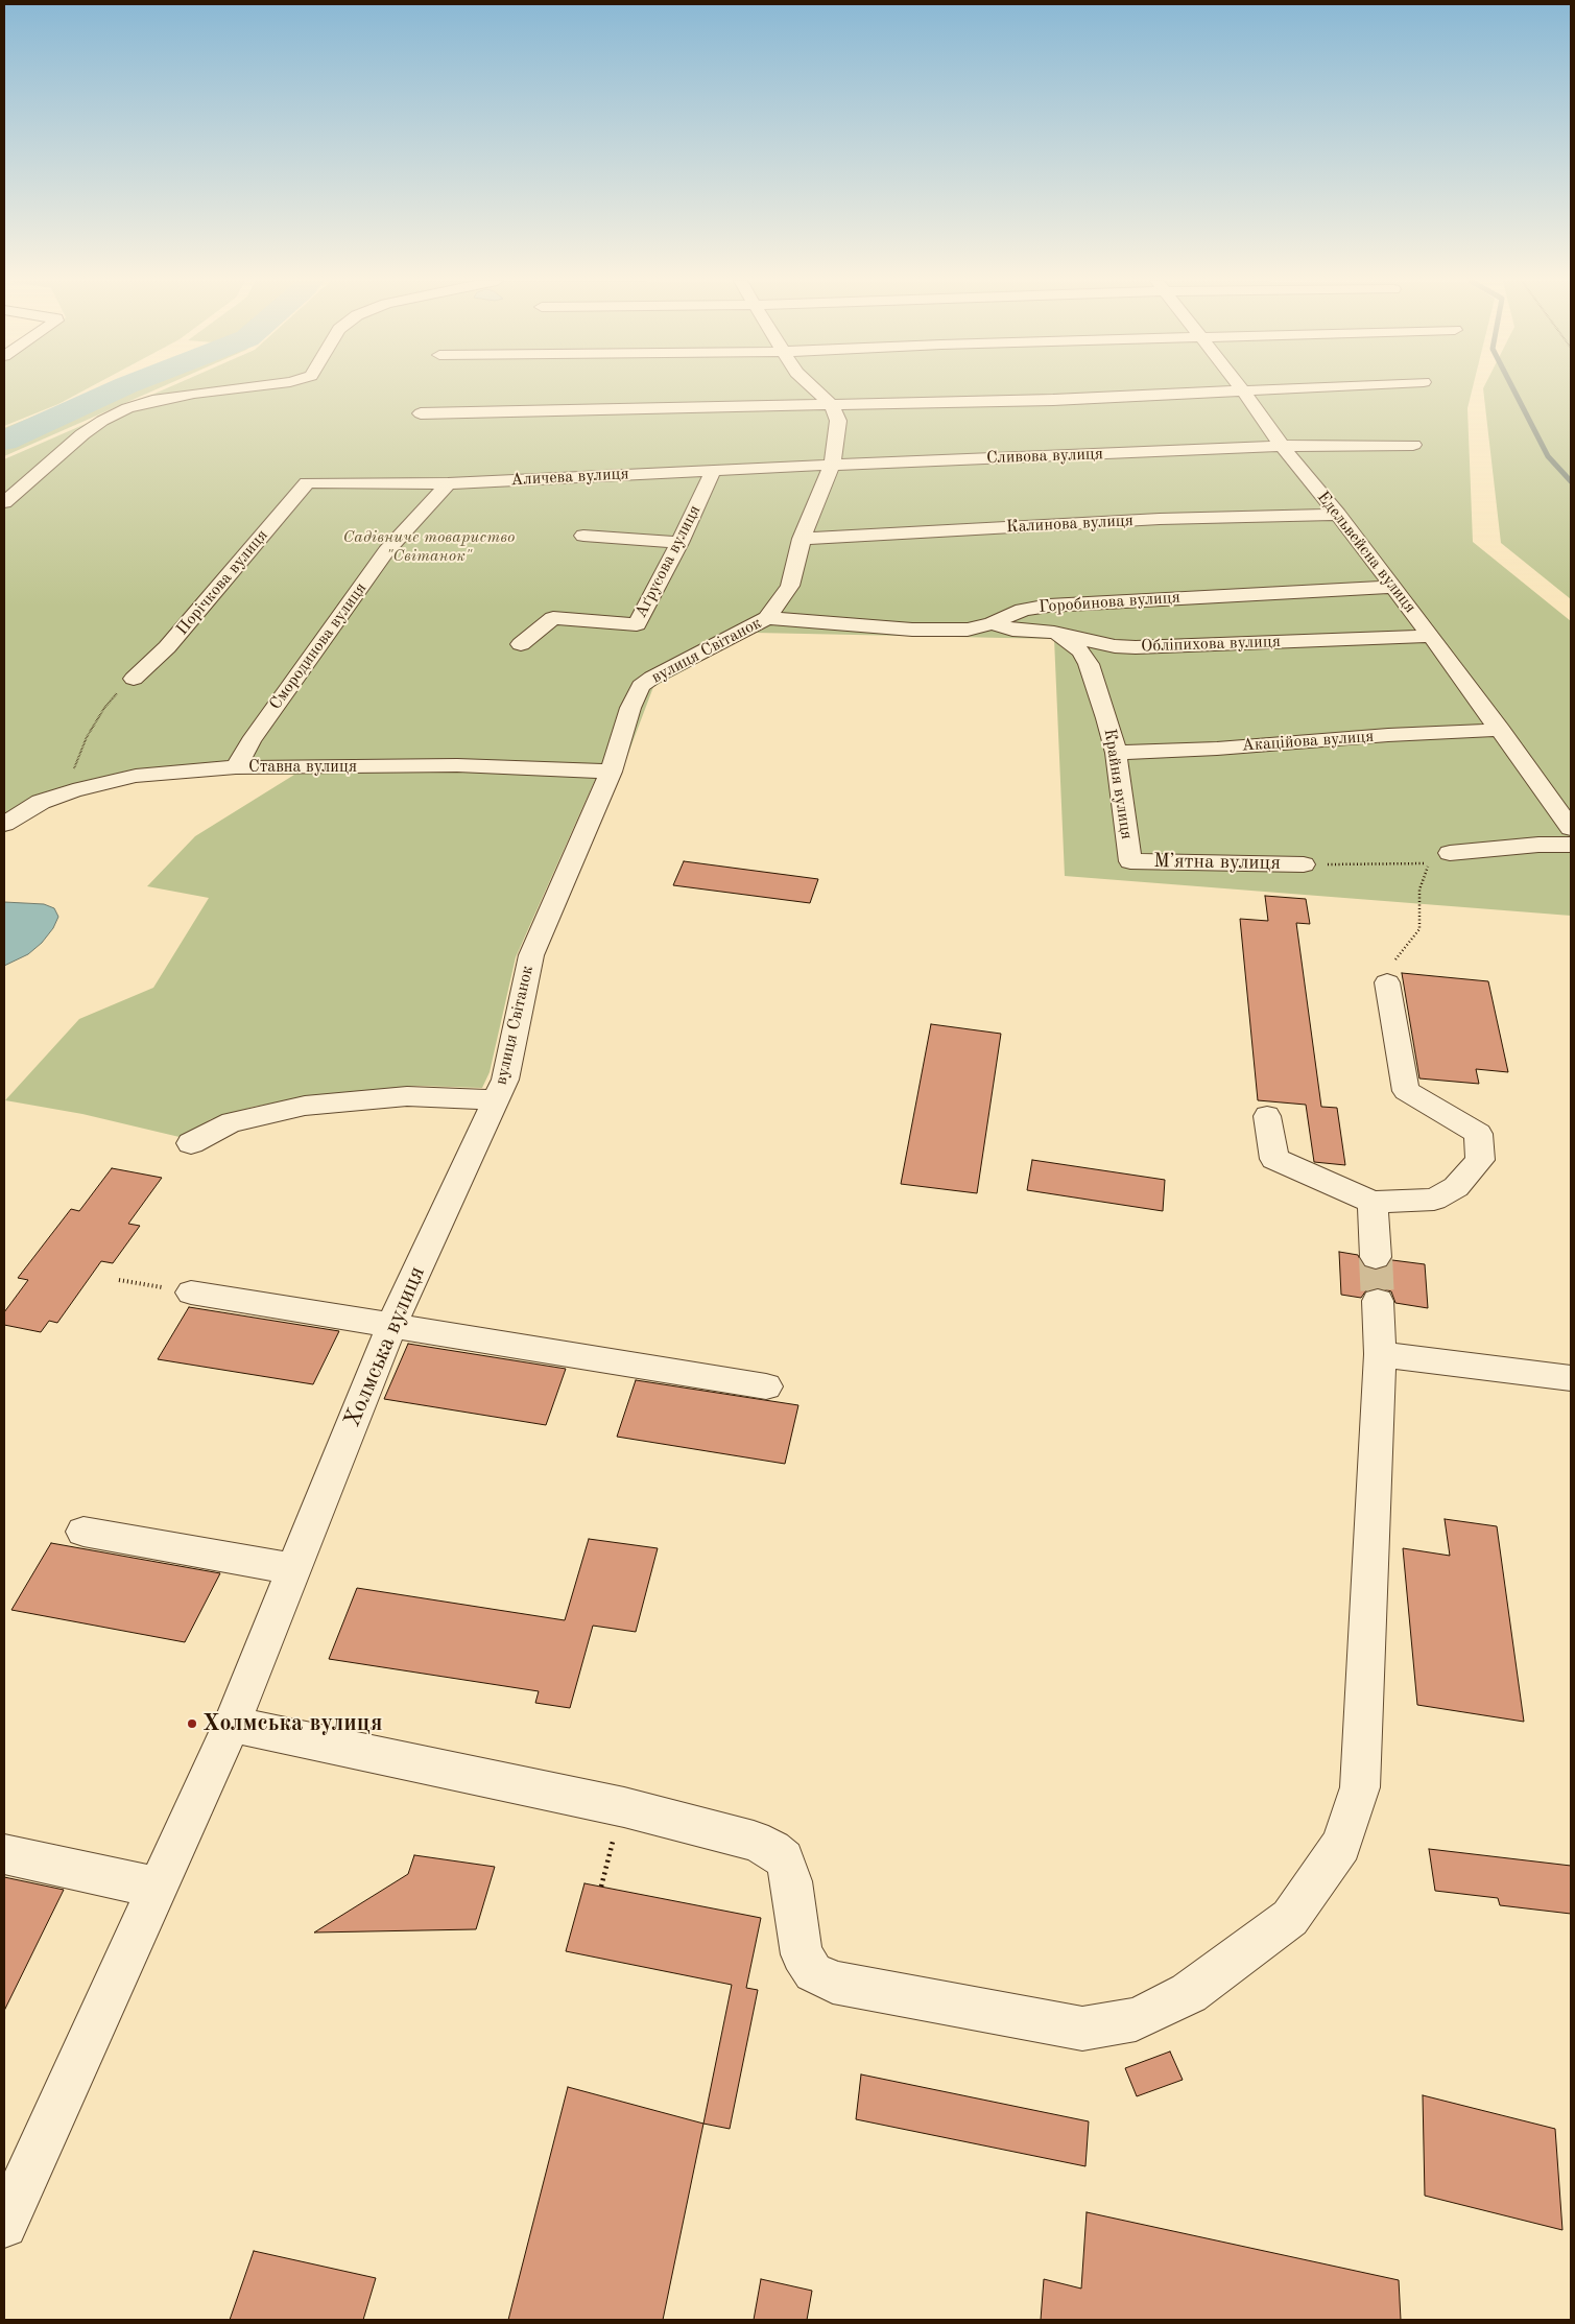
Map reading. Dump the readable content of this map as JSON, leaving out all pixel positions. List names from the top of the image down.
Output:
{
  "streets": {
    "street": [
      "Сливова вулиця",
      "Аличева вулиця",
      "Калинова вулиця",
      "Едельвейсна вулиця",
      "Аґрусова вулиця",
      "Порічкова вулиця",
      "Горобинова вулиця",
      "Обліпихова вулиця",
      "Смородинова вулиця",
      "вулиця Світанок",
      "Акаційова вулиця",
      "Ставна вулиця",
      "Крайня вулиця",
      "Мʼятна вулиця",
      "Холмська вулиця"
    ]
  },
  "crossings": [
    ["Сливова вулиця", "Аличева вулиця"],
    ["Сливова вулиця", "Едельвейсна вулиця"],
    ["Сливова вулиця", "вулиця Світанок"],
    ["Аличева вулиця", "Аґрусова вулиця"],
    ["Аличева вулиця", "Порічкова вулиця"],
    ["Аличева вулиця", "Смородинова вулиця"],
    ["Аличева вулиця", "вулиця Світанок"],
    ["Калинова вулиця", "Едельвейсна вулиця"],
    ["Калинова вулиця", "вулиця Світанок"],
    ["Едельвейсна вулиця", "Горобинова вулиця"],
    ["Едельвейсна вулиця", "Обліпихова вулиця"],
    ["Едельвейсна вулиця", "Акаційова вулиця"],
    ["Горобинова вулиця", "Обліпихова вулиця"],
    ["Горобинова вулиця", "вулиця Світанок"],
    ["Обліпихова вулиця", "Крайня вулиця"],
    ["Смородинова вулиця", "Ставна вулиця"],
    ["вулиця Світанок", "Ставна вулиця"],
    ["вулиця Світанок", "Холмська вулиця"],
    ["Акаційова вулиця", "Крайня вулиця"],
    ["Крайня вулиця", "Мʼятна вулиця"]
  ],
  "parks": ["Садівниче товариство \"Світанок\""],
  "places": ["Холмська вулиця"]
}
